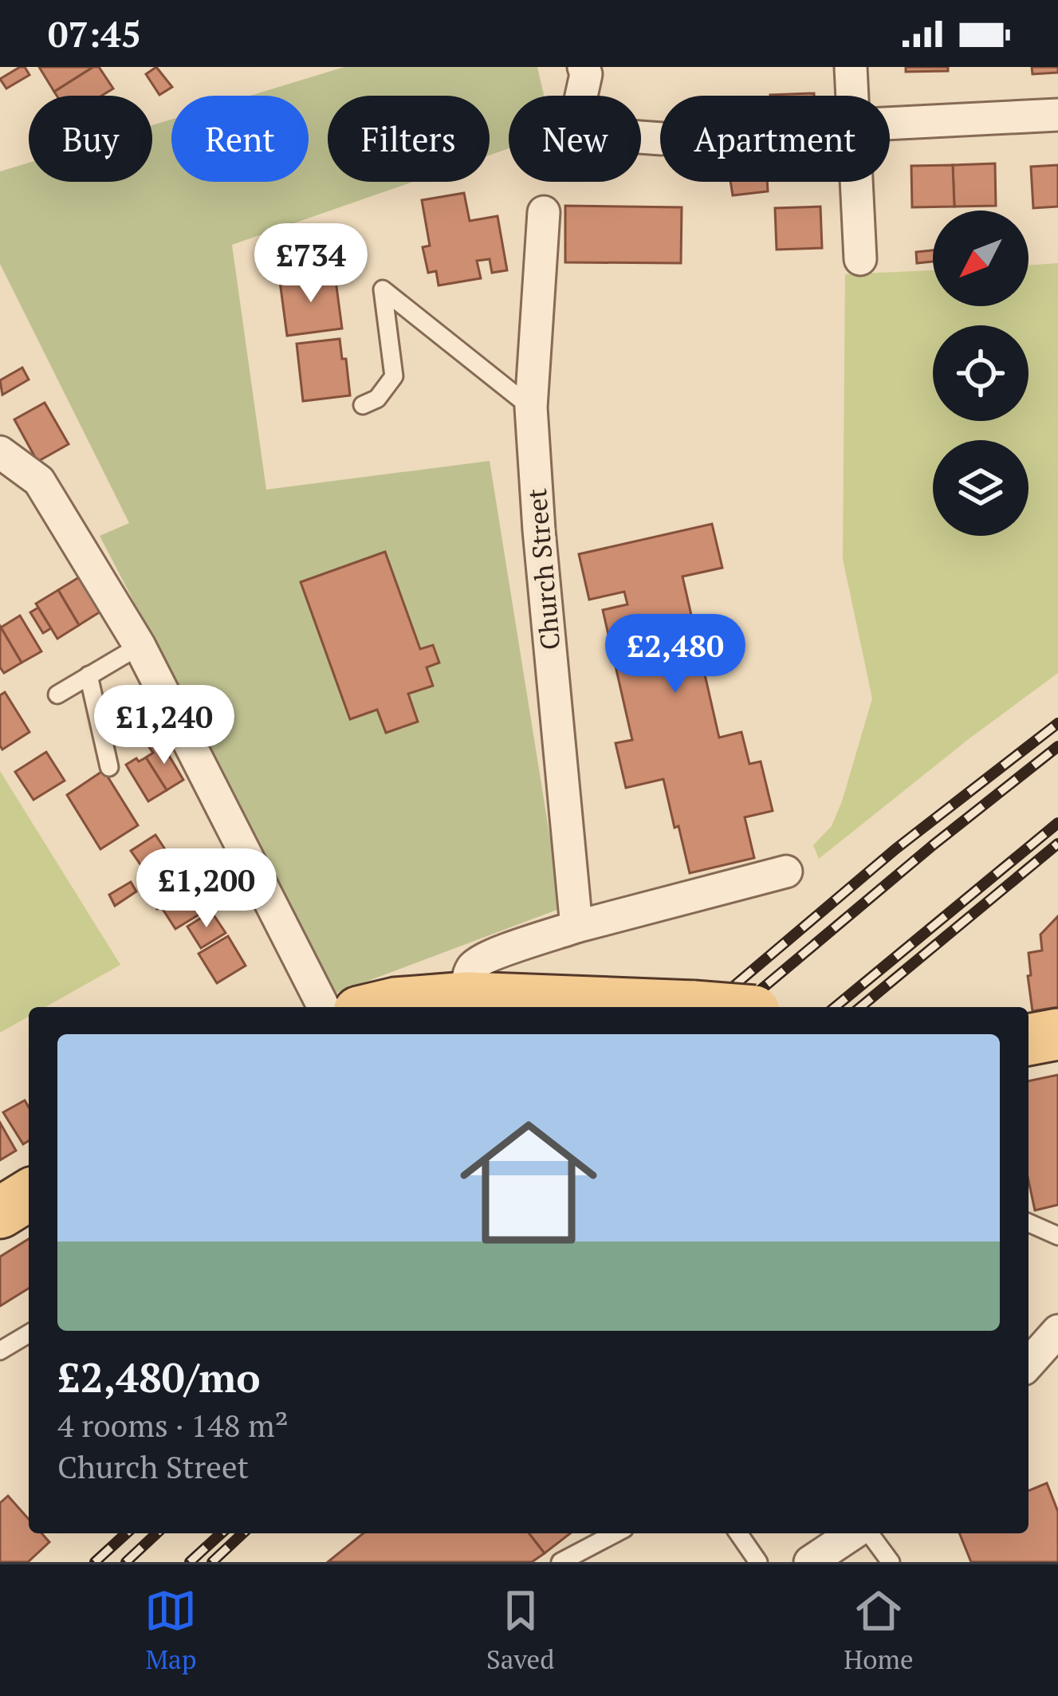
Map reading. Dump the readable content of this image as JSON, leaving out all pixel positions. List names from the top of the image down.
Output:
{
  "streets": {
    "street": ["Church Street"]
  },
  "north": "bottom left",
  "page": {
    "status": "07:45",
    "chip": [
      "Buy",
      "Rent",
      "Filters",
      "New",
      "Apartment"
    ],
    "price": [
      "£734",
      "£2,480",
      "£1,240",
      "£1,200"
    ],
    "list": [
      {
        "name": "£2,480/mo",
        "note": "4 rooms · 148 m² · Church Street"
      }
    ],
    "tabs": ["Map", "Saved", "Home"]
  }
}
